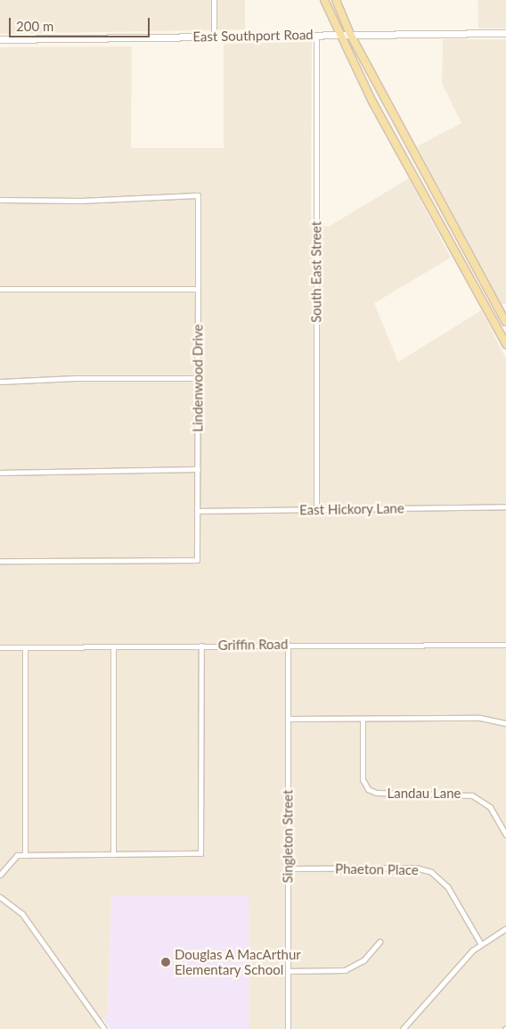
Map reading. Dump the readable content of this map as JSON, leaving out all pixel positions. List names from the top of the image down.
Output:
{
  "streets": {
    "main road": ["East Southport Road"],
    "street": [
      "South East Street",
      "Lindenwood Drive",
      "East Hickory Lane",
      "Griffin Road",
      "Landau Lane",
      "Singleton Street",
      "Phaeton Place"
    ]
  },
  "crossings": [
    ["East Southport Road", "South East Street"],
    ["South East Street", "East Hickory Lane"],
    ["Lindenwood Drive", "East Hickory Lane"],
    ["Griffin Road", "Singleton Street"],
    ["Singleton Street", "Phaeton Place"]
  ],
  "places": ["Douglas A MacArthur Elementary School"],
  "scale_bar": "200 m"
}
